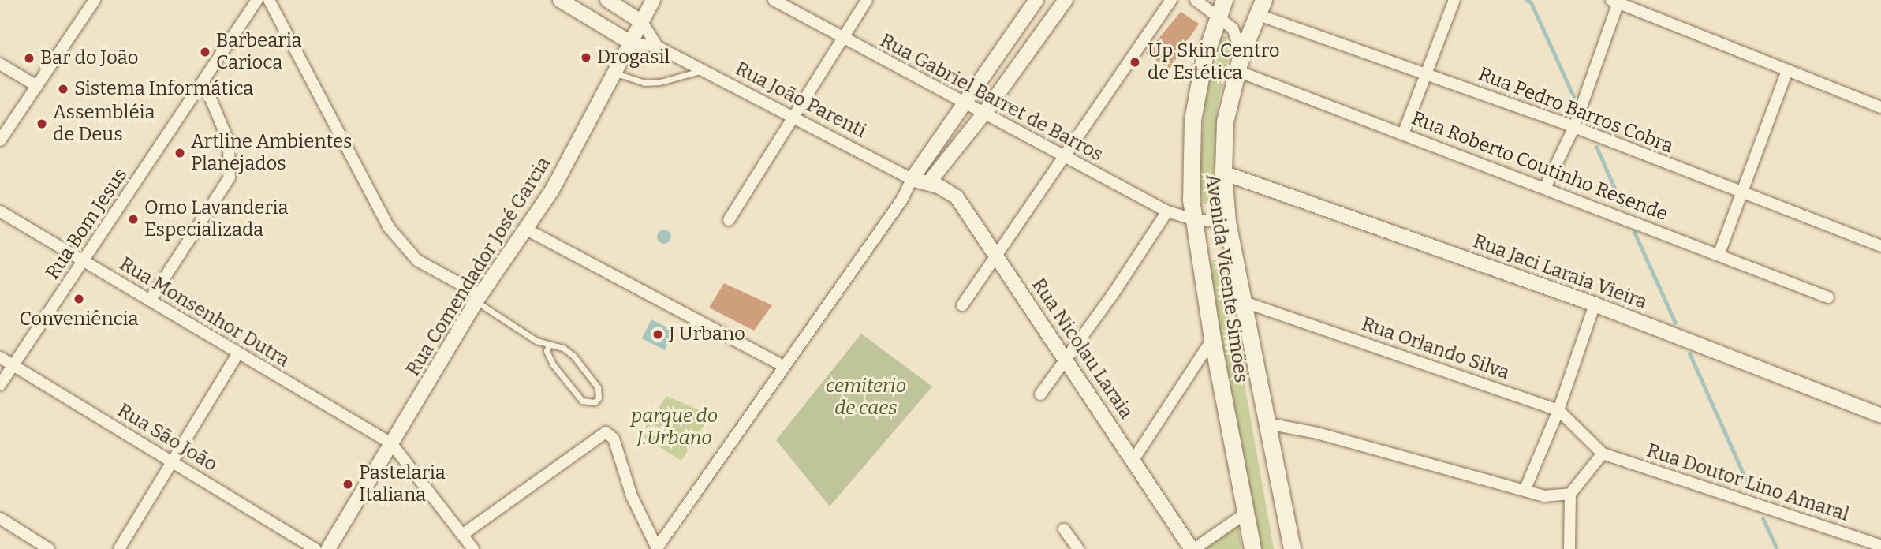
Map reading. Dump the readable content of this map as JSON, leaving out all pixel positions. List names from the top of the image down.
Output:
{
  "streets": {
    "main road": ["Avenida Vicente Simões"],
    "street": [
      "Rua Gabriel Barret de Barros",
      "Rua João Parenti",
      "Rua Pedro Barros Cobra",
      "Rua Roberto Coutinho Resende",
      "Rua Bom Jesus",
      "Rua Comendador José Garcia",
      "Rua Jaci Laraia Vieira",
      "Rua Monsenhor Dutra",
      "Rua Nicolau Laraia",
      "Rua Orlando Silva",
      "Rua São João",
      "Rua Doutor Lino Amaral"
    ]
  },
  "crossings": [
    ["Rua Gabriel Barret de Barros", "Avenida Vicente Simões"],
    ["Rua João Parenti", "Rua Comendador José Garcia"],
    ["Rua João Parenti", "Rua Nicolau Laraia"],
    ["Rua Pedro Barros Cobra", "Avenida Vicente Simões"],
    ["Rua Roberto Coutinho Resende", "Avenida Vicente Simões"],
    ["Rua Bom Jesus", "Rua Monsenhor Dutra"],
    ["Rua Bom Jesus", "Rua São João"],
    ["Rua Comendador José Garcia", "Rua Monsenhor Dutra"],
    ["Rua Jaci Laraia Vieira", "Avenida Vicente Simões"],
    ["Avenida Vicente Simões", "Rua Orlando Silva"],
    ["Rua Orlando Silva", "Rua Doutor Lino Amaral"]
  ],
  "parks": ["cemiterio de caes", "parque do J.Urbano"],
  "places": [
    "Barbearia Carioca",
    "Drogasil",
    "Bar do João",
    "Up Skin Centro de Estética",
    "Sistema Informática",
    "Assembléia de Deus",
    "Artline Ambientes Planejados",
    "Omo Lavanderia Especializada",
    "Conveniência",
    "J Urbano",
    "Pastelaria Italiana"
  ]
}
